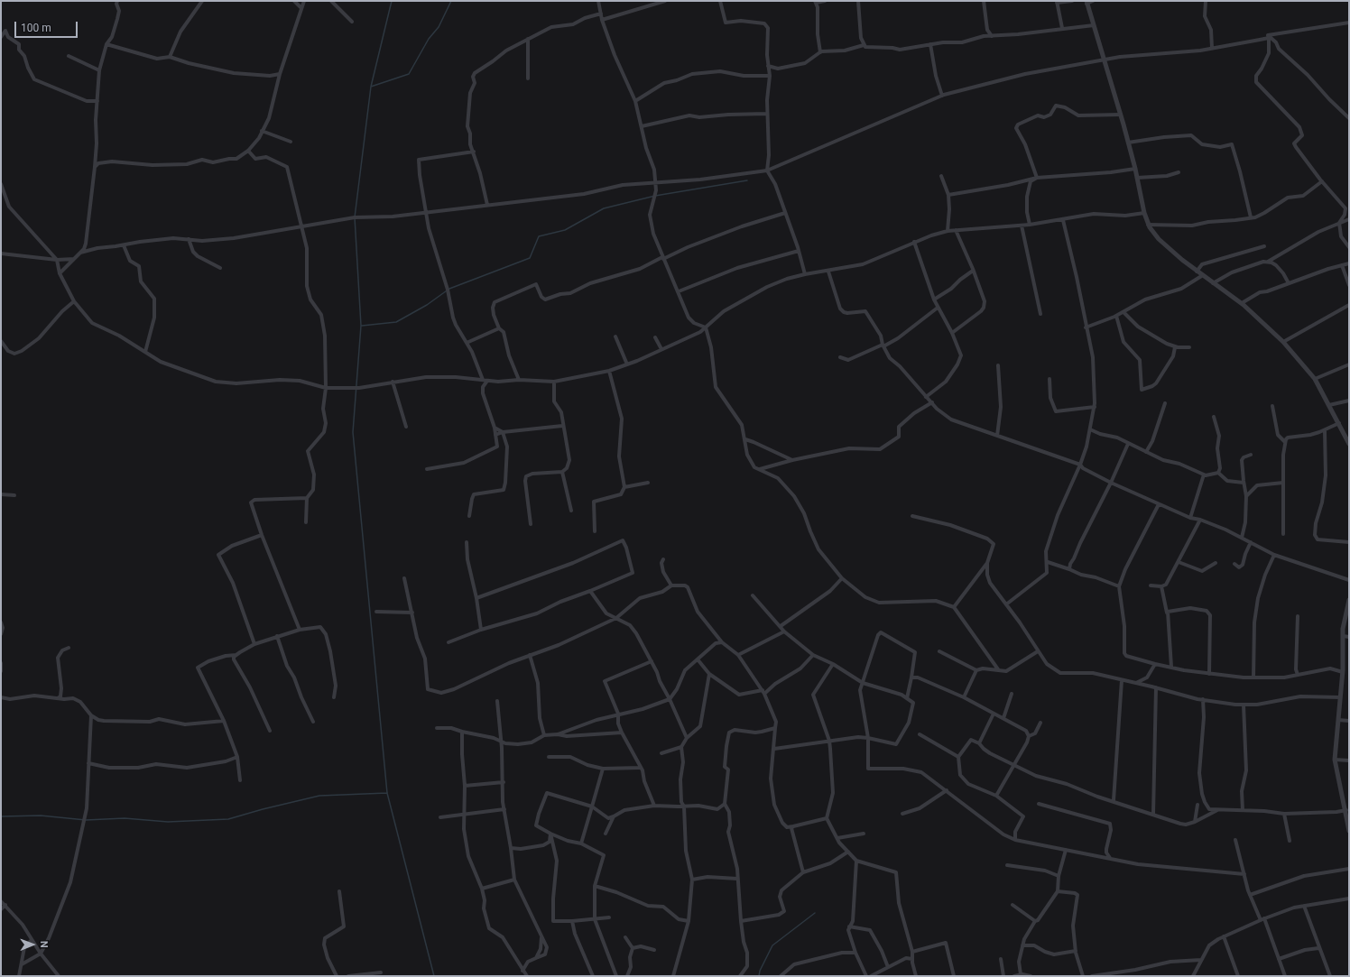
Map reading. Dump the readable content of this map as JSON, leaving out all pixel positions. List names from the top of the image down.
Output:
{
  "scale_bar": "100 m",
  "north": "right"
}
